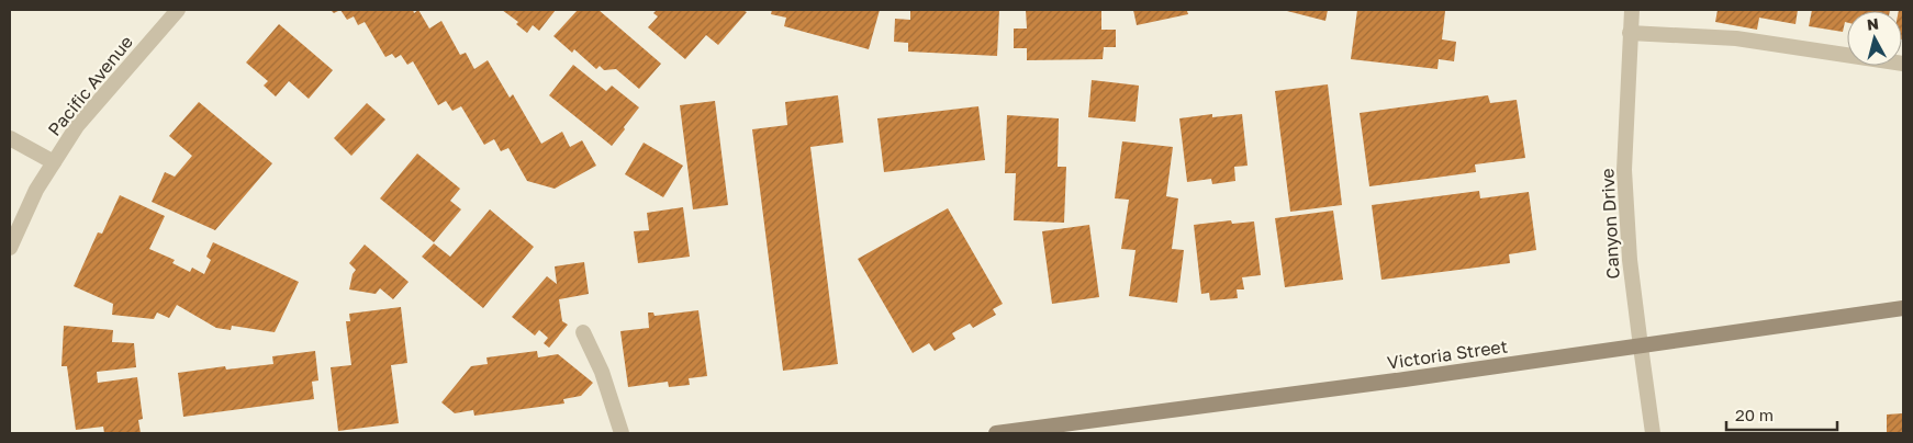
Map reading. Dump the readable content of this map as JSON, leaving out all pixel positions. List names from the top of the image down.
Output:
{
  "streets": {
    "main road": ["Victoria Street"],
    "street": ["Pacific Avenue", "Canyon Drive"]
  },
  "crossings": [
    ["Canyon Drive", "Victoria Street"]
  ],
  "scale_bar": "20 m",
  "north": "top"
}
